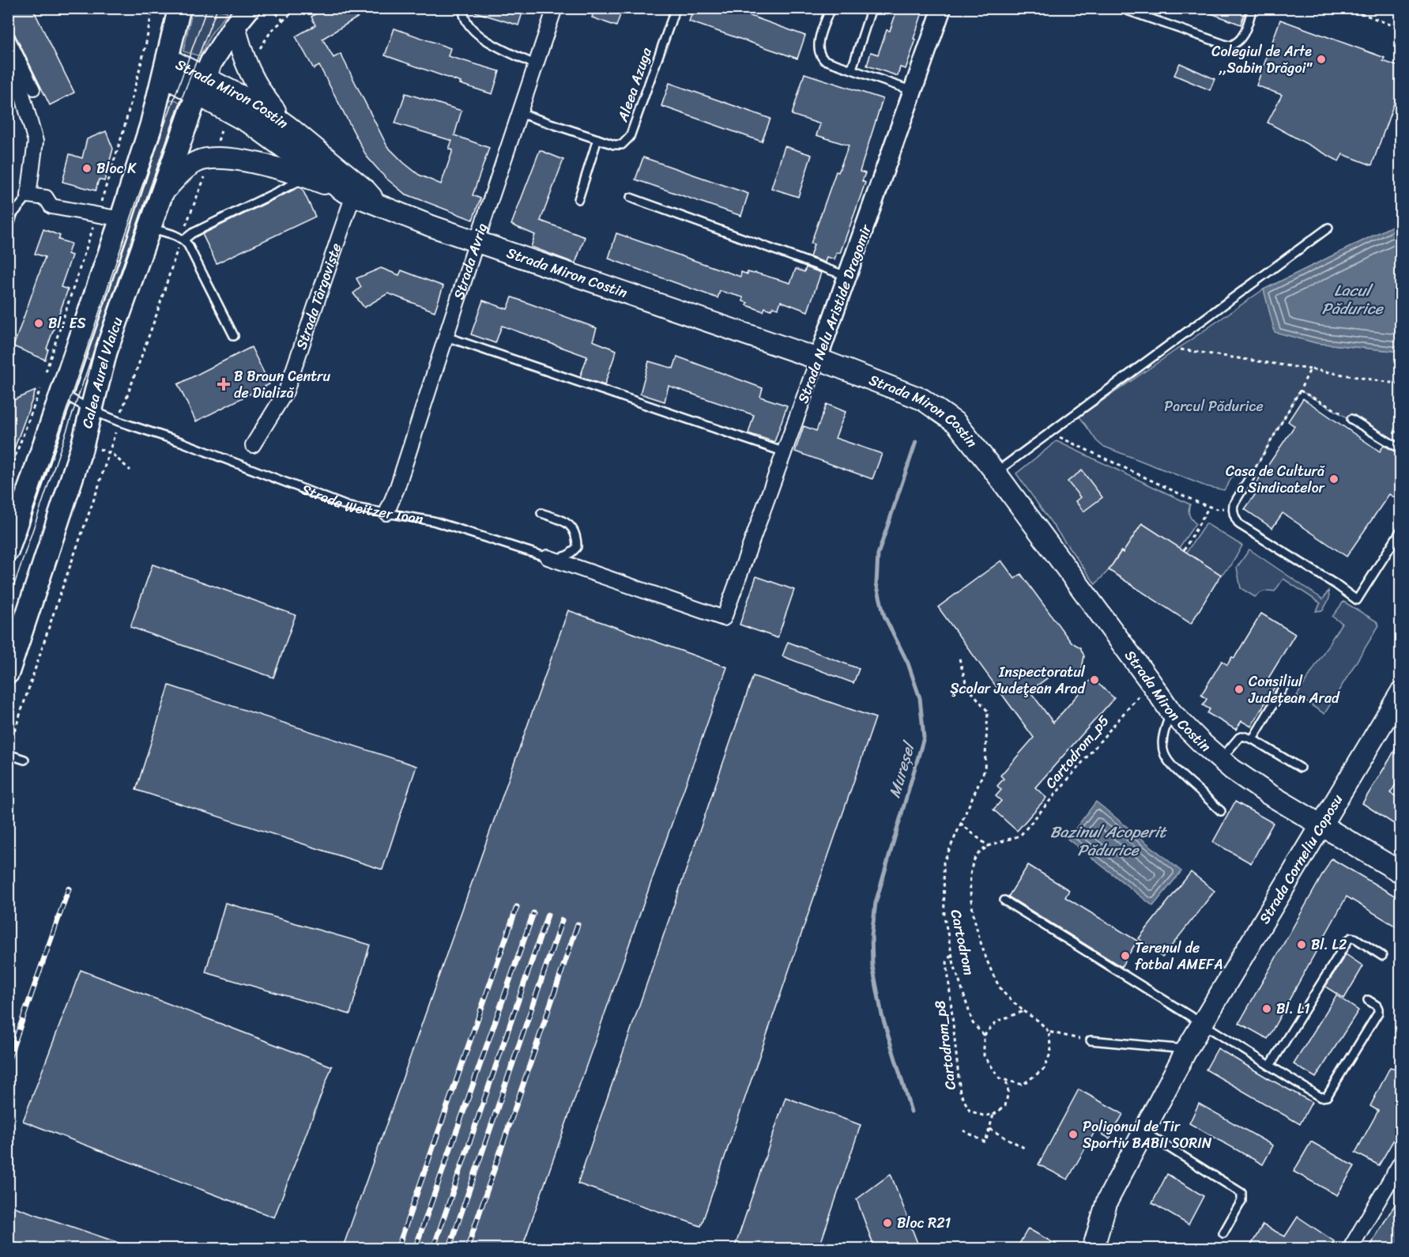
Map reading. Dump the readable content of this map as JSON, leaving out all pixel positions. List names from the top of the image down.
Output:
{
  "streets": {
    "main road": ["Strada Miron Costin", "Calea Aurel Vlaicu", "Strada Corneliu Coposu"],
    "street": [
      "Strada Avrig",
      "Strada Târgoviște",
      "Strada Nelu Aristide Dragomir",
      "Strada Weitzer Ioan"
    ],
    "lane": ["Aleea Azuga"],
    "path": ["Cartodrom_p5", "Cartodrom", "Cartodrom_p8"]
  },
  "crossings": [
    ["Aleea Azuga", "Strada Avrig"],
    ["Strada Miron Costin", "Strada Avrig"],
    ["Strada Miron Costin", "Strada Târgoviște"],
    ["Strada Miron Costin", "Strada Nelu Aristide Dragomir"],
    ["Strada Miron Costin", "Calea Aurel Vlaicu"],
    ["Strada Miron Costin", "Cartodrom_p5"],
    ["Strada Miron Costin", "Strada Corneliu Coposu"],
    ["Strada Avrig", "Strada Weitzer Ioan"],
    ["Strada Nelu Aristide Dragomir", "Strada Weitzer Ioan"],
    ["Calea Aurel Vlaicu", "Strada Weitzer Ioan"],
    ["Cartodrom", "Cartodrom_p8"]
  ],
  "water": ["Lacul Pădurice", "Mureșel", "Bazinul Acoperit Pădurice"],
  "parks": ["Parcul Pădurice"],
  "places": {
    "other": [
      "Colegiul de Arte ,,Sabin Drăgoi\"",
      "Bloc K",
      "Bl. ES",
      "Casa de Cultură a Sindicatelor",
      "Inspectoratul Şcolar Judeţean Arad",
      "Consiliul Județean Arad",
      "Bl. L2",
      "Terenul de fotbal AMEFA",
      "Bl. L1",
      "Poligonul de Tir Sportiv BABII SORIN",
      "Bloc R21"
    ],
    "health": ["B Braun Centru de Dializă"]
  }
}
